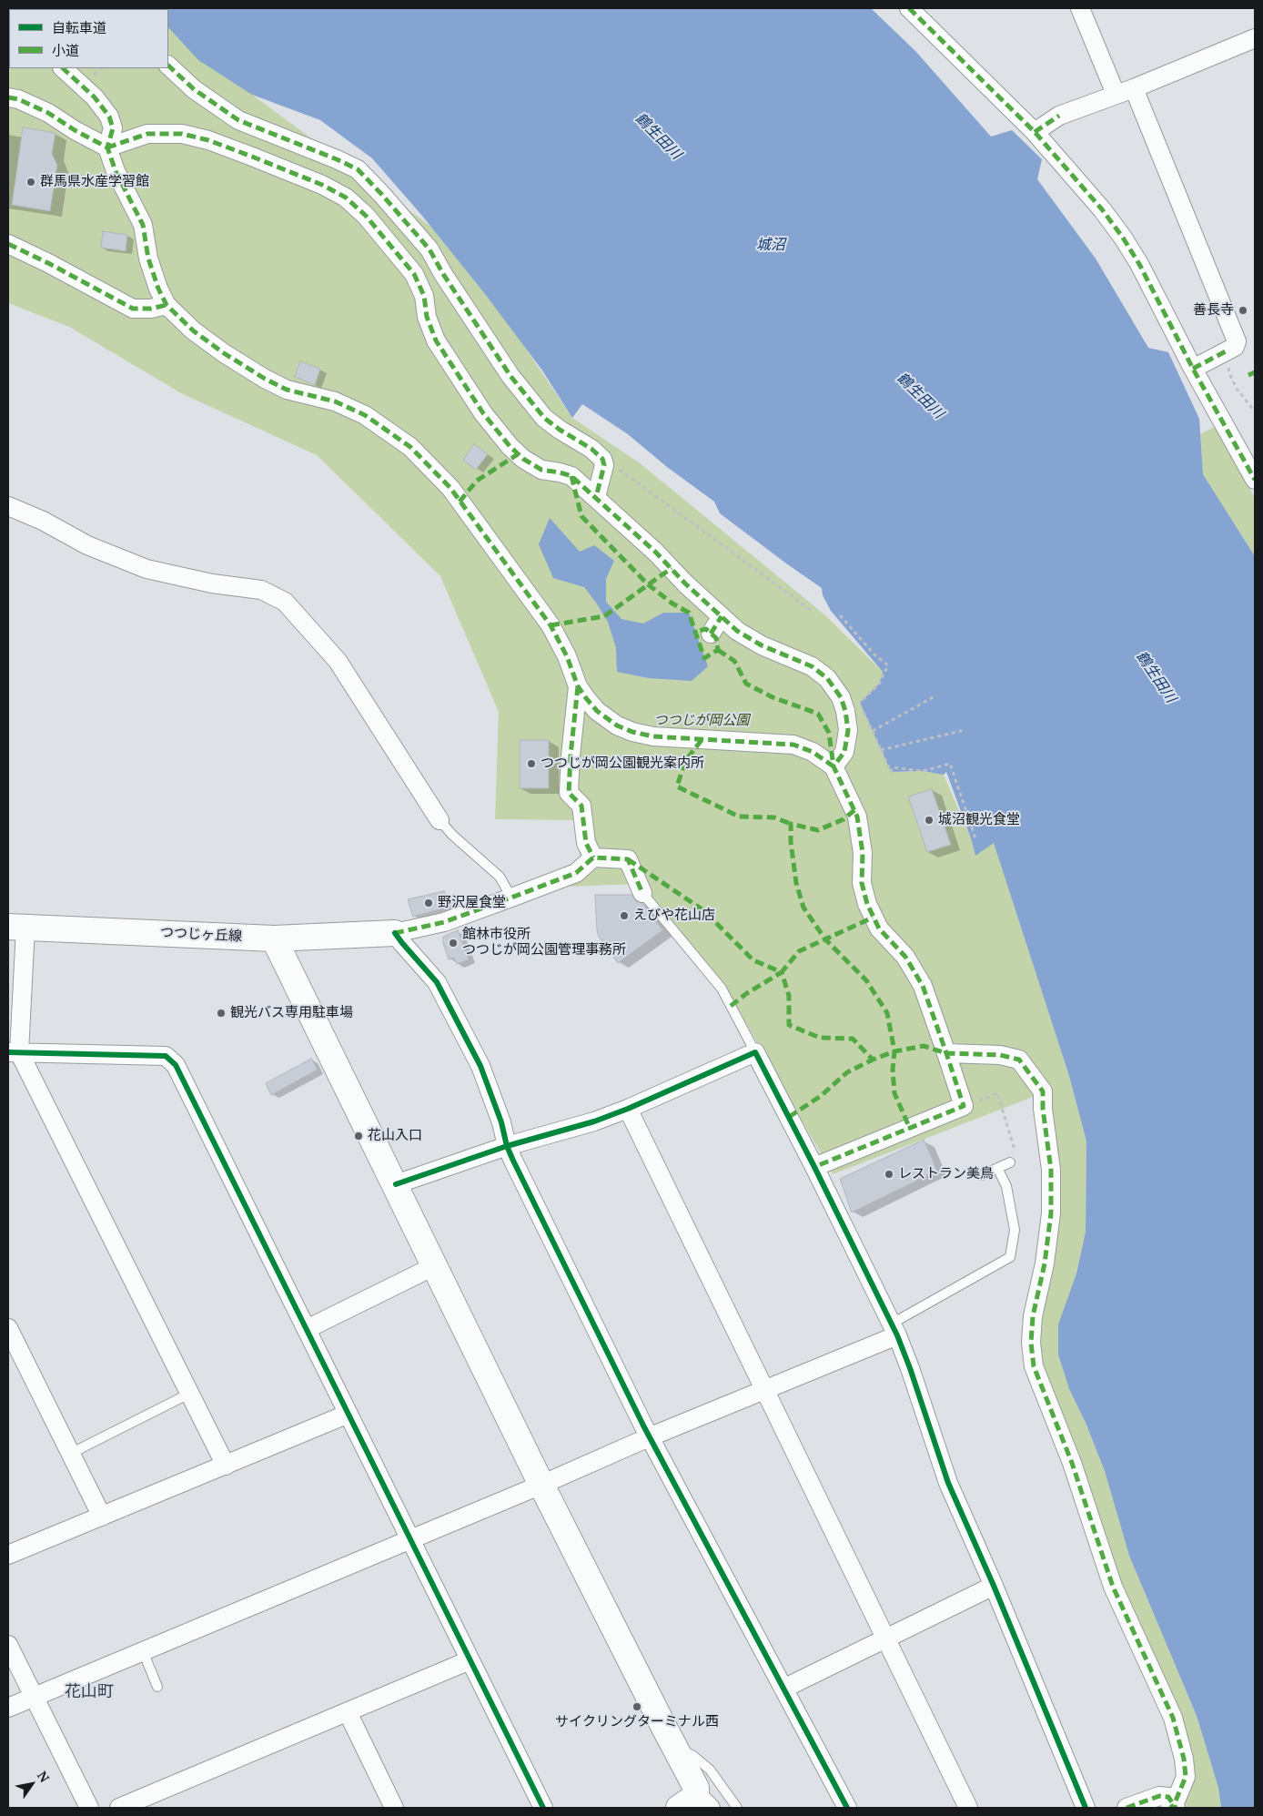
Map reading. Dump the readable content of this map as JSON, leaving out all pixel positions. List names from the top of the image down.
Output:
{
  "streets": {
    "street": ["つつじヶ丘線"]
  },
  "districts": ["花山町"],
  "water": ["鶴生田川", "城沼"],
  "parks": ["つつじが岡公園"],
  "places": [
    "群馬県水産学習館",
    "善長寺",
    "つつじが岡公園観光案内所",
    "城沼観光食堂",
    "野沢屋食堂",
    "えびや花山店",
    "館林市役所 つつじが岡公園管理事務所",
    "観光バス専用駐車場",
    "花山入口",
    "レストラン美鳥",
    "サイクリングターミナル西"
  ],
  "legend": ["自転車道", "小道"],
  "north": "top right"
}
